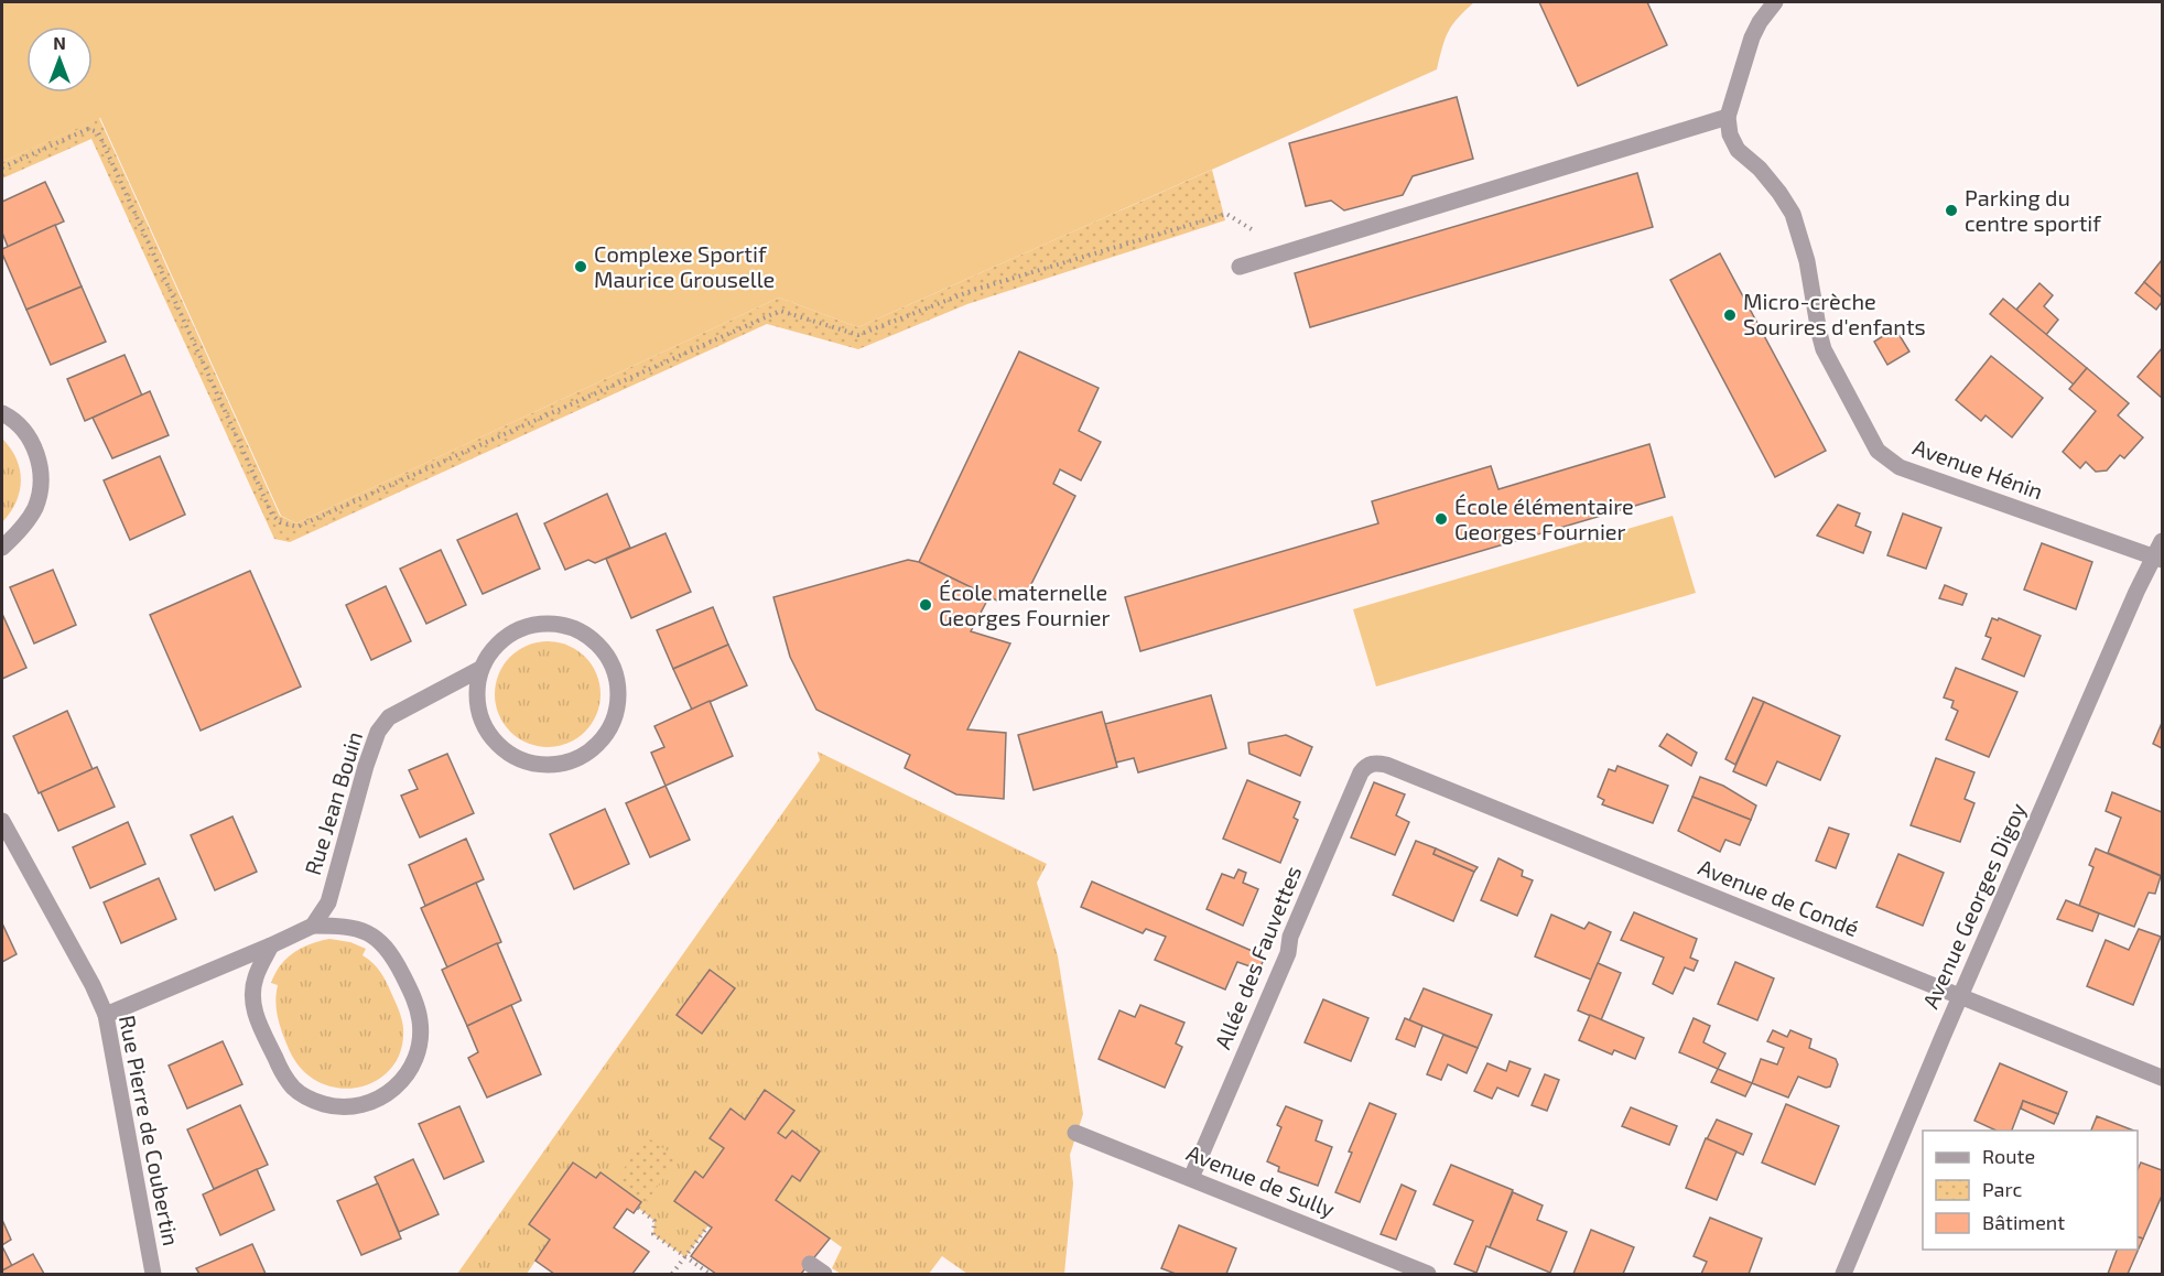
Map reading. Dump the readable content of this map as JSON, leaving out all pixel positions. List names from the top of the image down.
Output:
{
  "streets": {
    "street": [
      "Avenue Hénin",
      "Rue Jean Bouin",
      "Avenue de Condé",
      "Avenue Georges Digoy",
      "Allée des Fauvettes",
      "Rue Pierre de Coubertin",
      "Avenue de Sully"
    ]
  },
  "crossings": [
    ["Avenue Hénin", "Avenue Georges Digoy"],
    ["Avenue de Condé", "Avenue Georges Digoy"],
    ["Avenue de Condé", "Allée des Fauvettes"],
    ["Allée des Fauvettes", "Avenue de Sully"]
  ],
  "places": [
    "Parking du centre sportif",
    "Complexe Sportif Maurice Grouselle",
    "Micro-crèche Sourires d'enfants",
    "École élémentaire Georges Fournier",
    "École maternelle Georges Fournier"
  ],
  "legend": ["Route", "Parc", "Bâtiment"],
  "north": "top"
}
